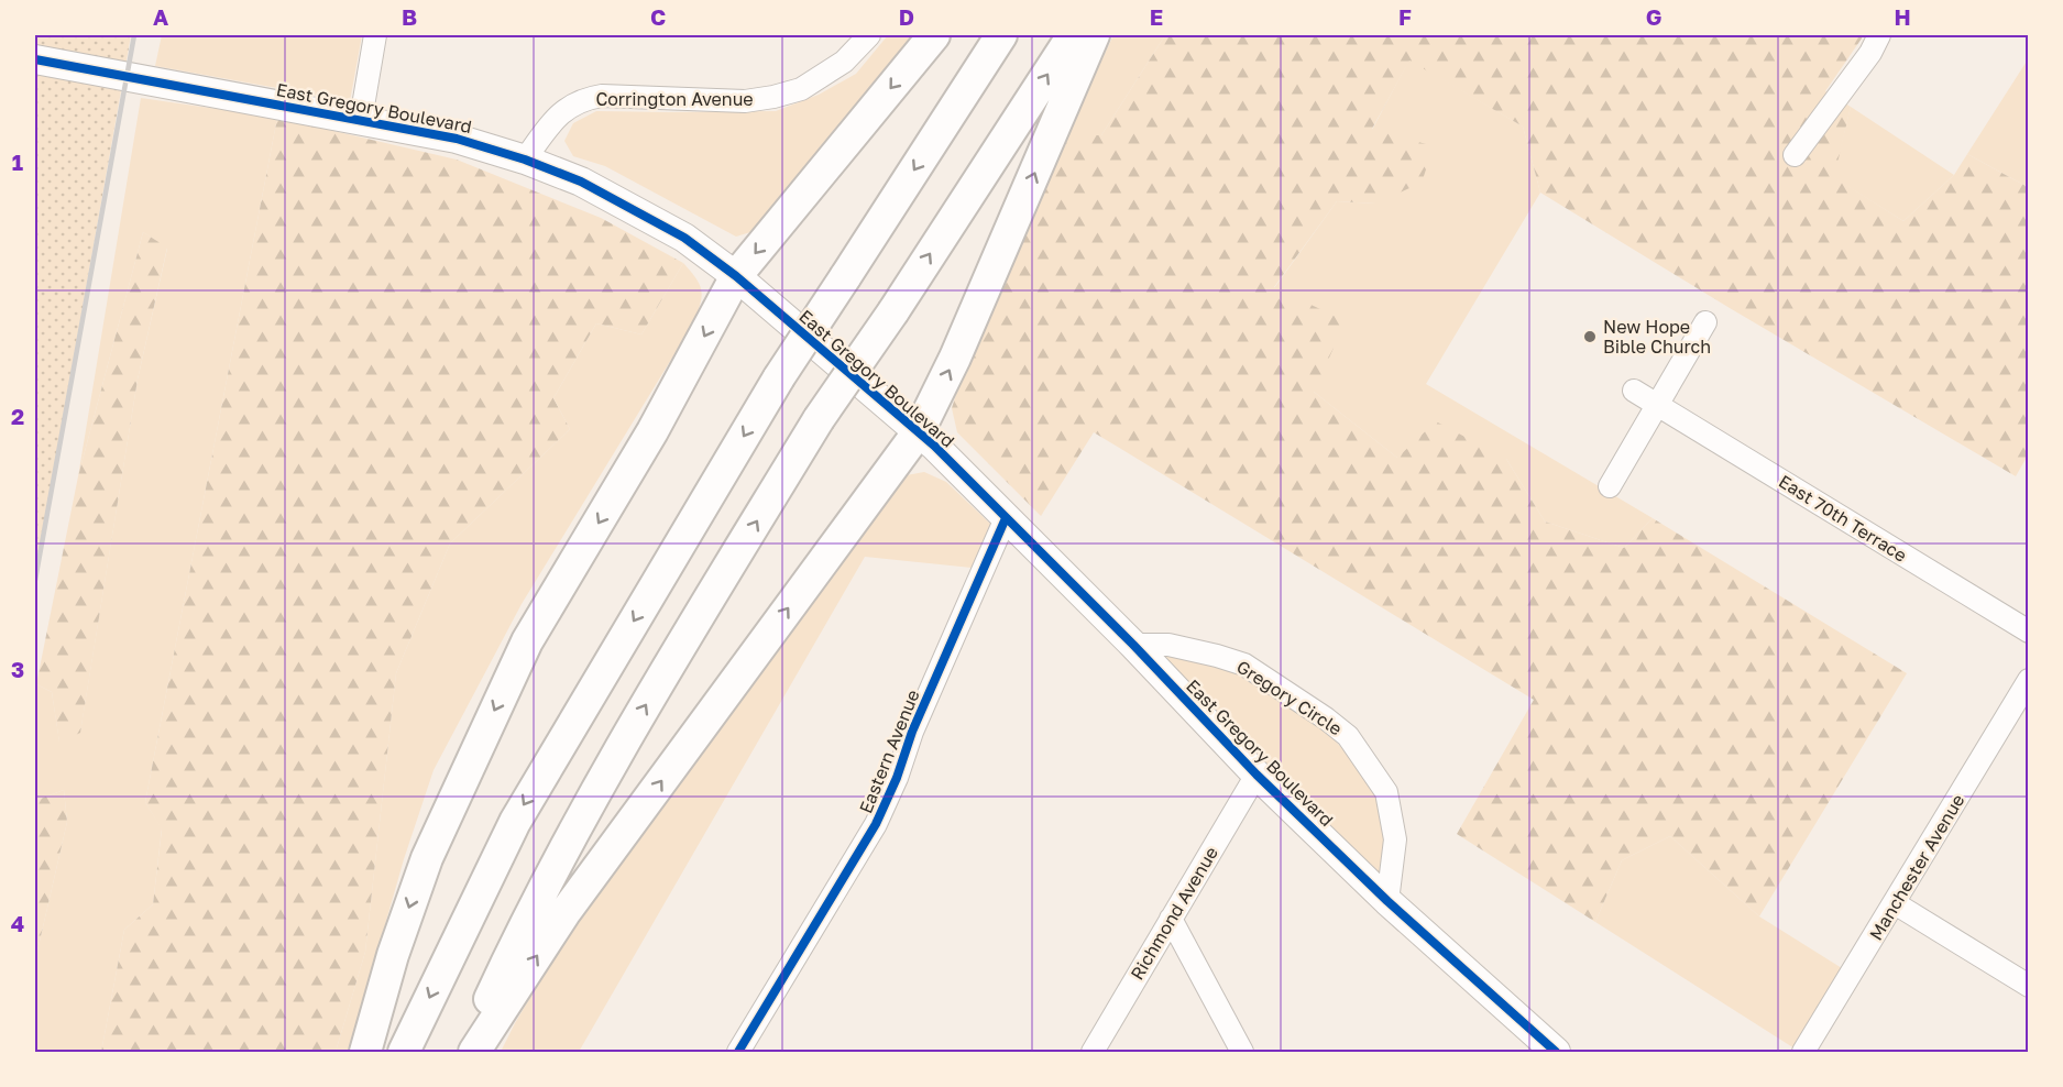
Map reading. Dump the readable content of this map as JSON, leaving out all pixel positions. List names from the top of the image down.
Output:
{
  "streets": {
    "main road": ["East Gregory Boulevard"],
    "street": [
      "Corrington Avenue",
      "East 70th Terrace",
      "Gregory Circle",
      "Eastern Avenue",
      "Manchester Avenue",
      "Richmond Avenue"
    ]
  },
  "crossings": [
    ["Corrington Avenue", "East Gregory Boulevard"],
    ["East Gregory Boulevard", "Gregory Circle"],
    ["East Gregory Boulevard", "Eastern Avenue"],
    ["East Gregory Boulevard", "Richmond Avenue"]
  ],
  "places": ["New Hope Bible Church"],
  "grid": {
    "columns": [
      "A",
      "B",
      "C",
      "D",
      "E",
      "F",
      "G",
      "H"
    ],
    "rows": [
      "1",
      "2",
      "3",
      "4"
    ]
  }
}
